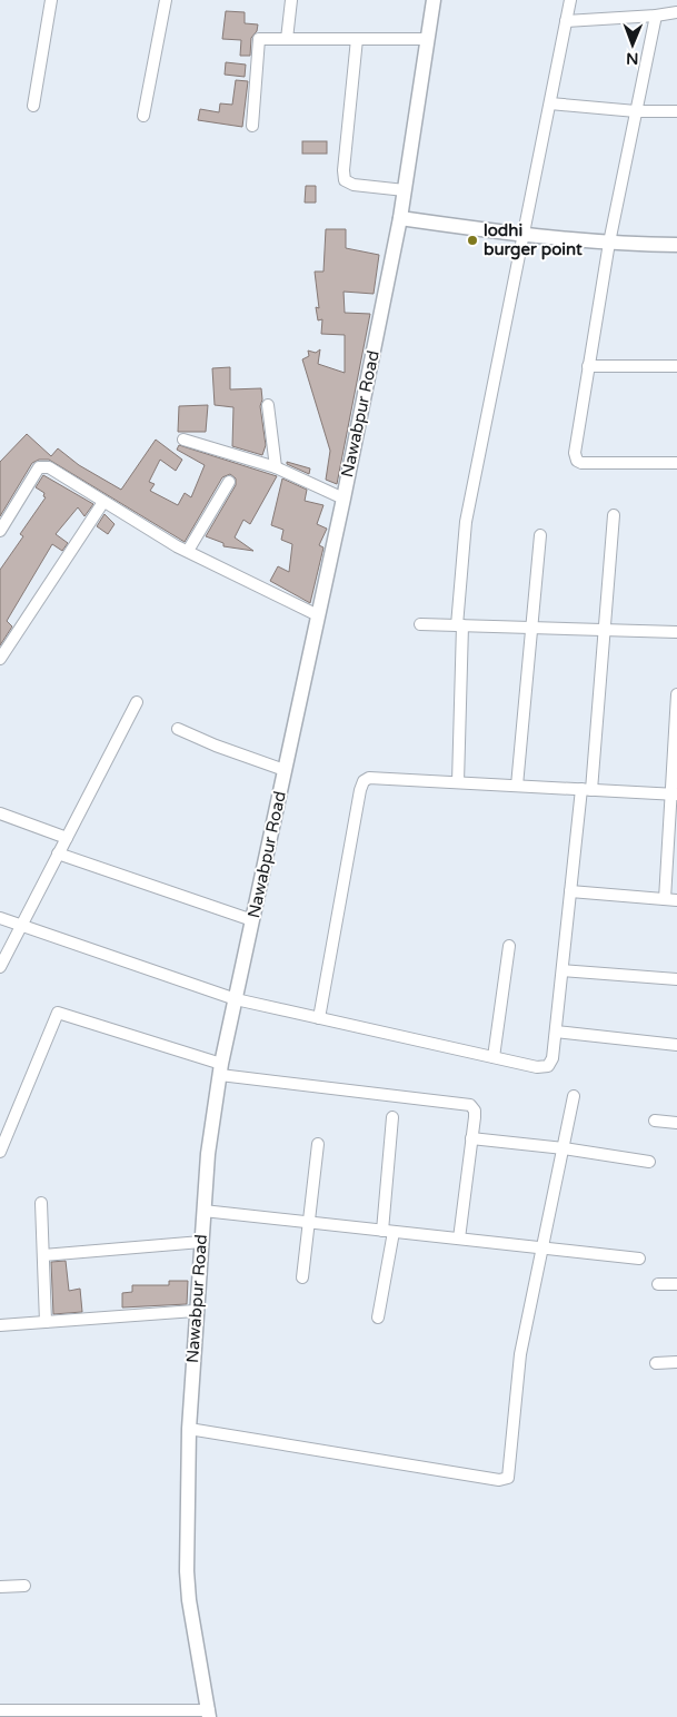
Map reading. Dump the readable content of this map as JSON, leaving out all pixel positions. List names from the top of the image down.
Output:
{
  "streets": {
    "street": ["Nawabpur Road"]
  },
  "places": ["lodhi burger point"],
  "north": "bottom"
}
